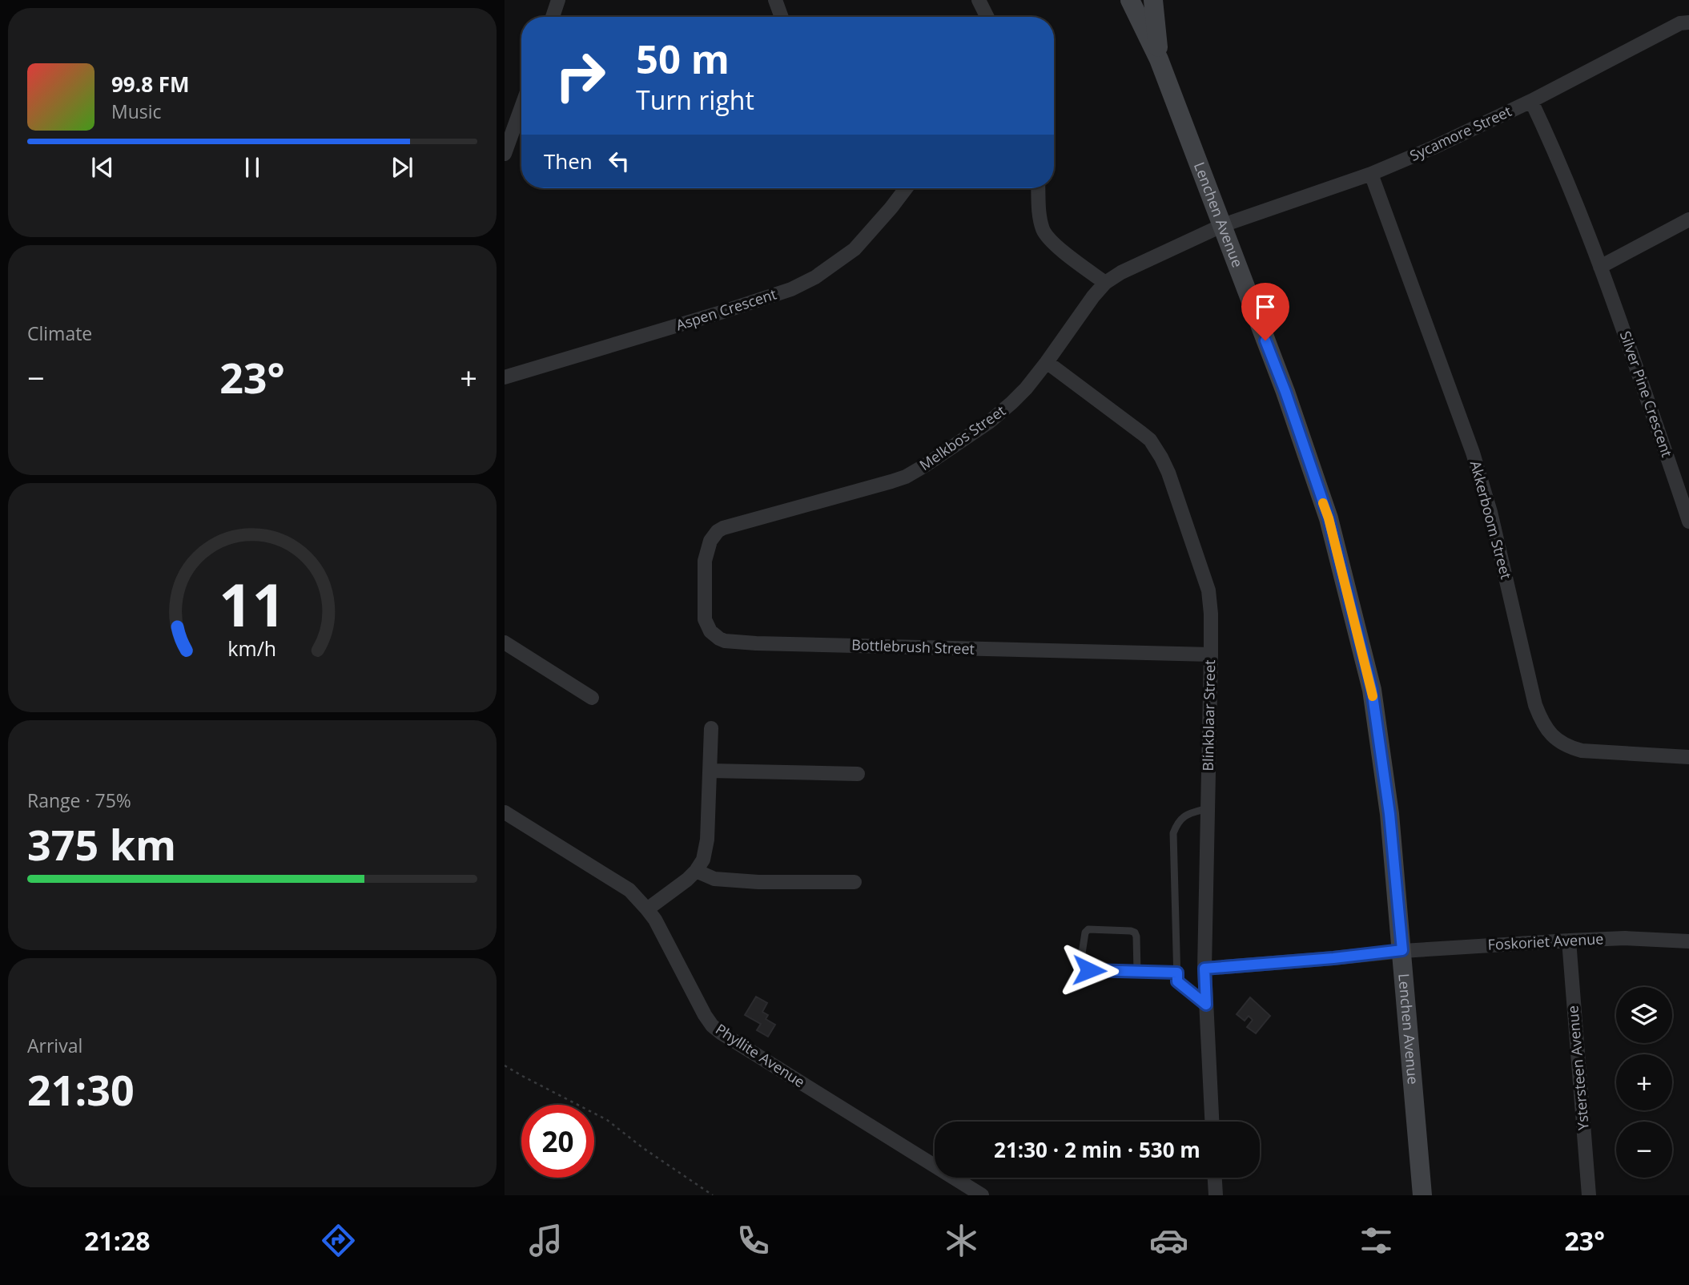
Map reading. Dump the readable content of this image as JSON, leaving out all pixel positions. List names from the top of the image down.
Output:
{
  "streets": {
    "main road": ["Lenchen Avenue"],
    "street": [
      "Sycamore Street",
      "Aspen Crescent",
      "Silver Pine Crescent",
      "Melkbos Street",
      "Akkerboom Street",
      "Bottlebrush Street",
      "Blinkblaar Street",
      "Foskoriet Avenue",
      "Phyllite Avenue",
      "Ystersteen Avenue"
    ]
  },
  "crossings": [
    ["Sycamore Street", "Lenchen Avenue"],
    ["Sycamore Street", "Silver Pine Crescent"],
    ["Sycamore Street", "Melkbos Street"],
    ["Sycamore Street", "Akkerboom Street"],
    ["Lenchen Avenue", "Melkbos Street"],
    ["Lenchen Avenue", "Foskoriet Avenue"],
    ["Melkbos Street", "Bottlebrush Street"],
    ["Melkbos Street", "Blinkblaar Street"],
    ["Bottlebrush Street", "Blinkblaar Street"],
    ["Blinkblaar Street", "Foskoriet Avenue"],
    ["Foskoriet Avenue", "Ystersteen Avenue"]
  ],
  "page": {
    "turn": ["50 m", "Turn right"],
    "song": ["99.8 FM", "Music"],
    "then": "Then",
    "tile": [
      "Climate",
      ["Range · 75%", "375 km"],
      ["Arrival", "21:30"]
    ],
    "heat": ["−", "23°", "+"],
    "map_buttons": ["+", "−"],
    "limit": "20",
    "trip": "21:30 · 2 min · 530 m",
    "tabs": ["21:28", "23°"],
    "gauge": ["11", "km/h"]
  }
}
